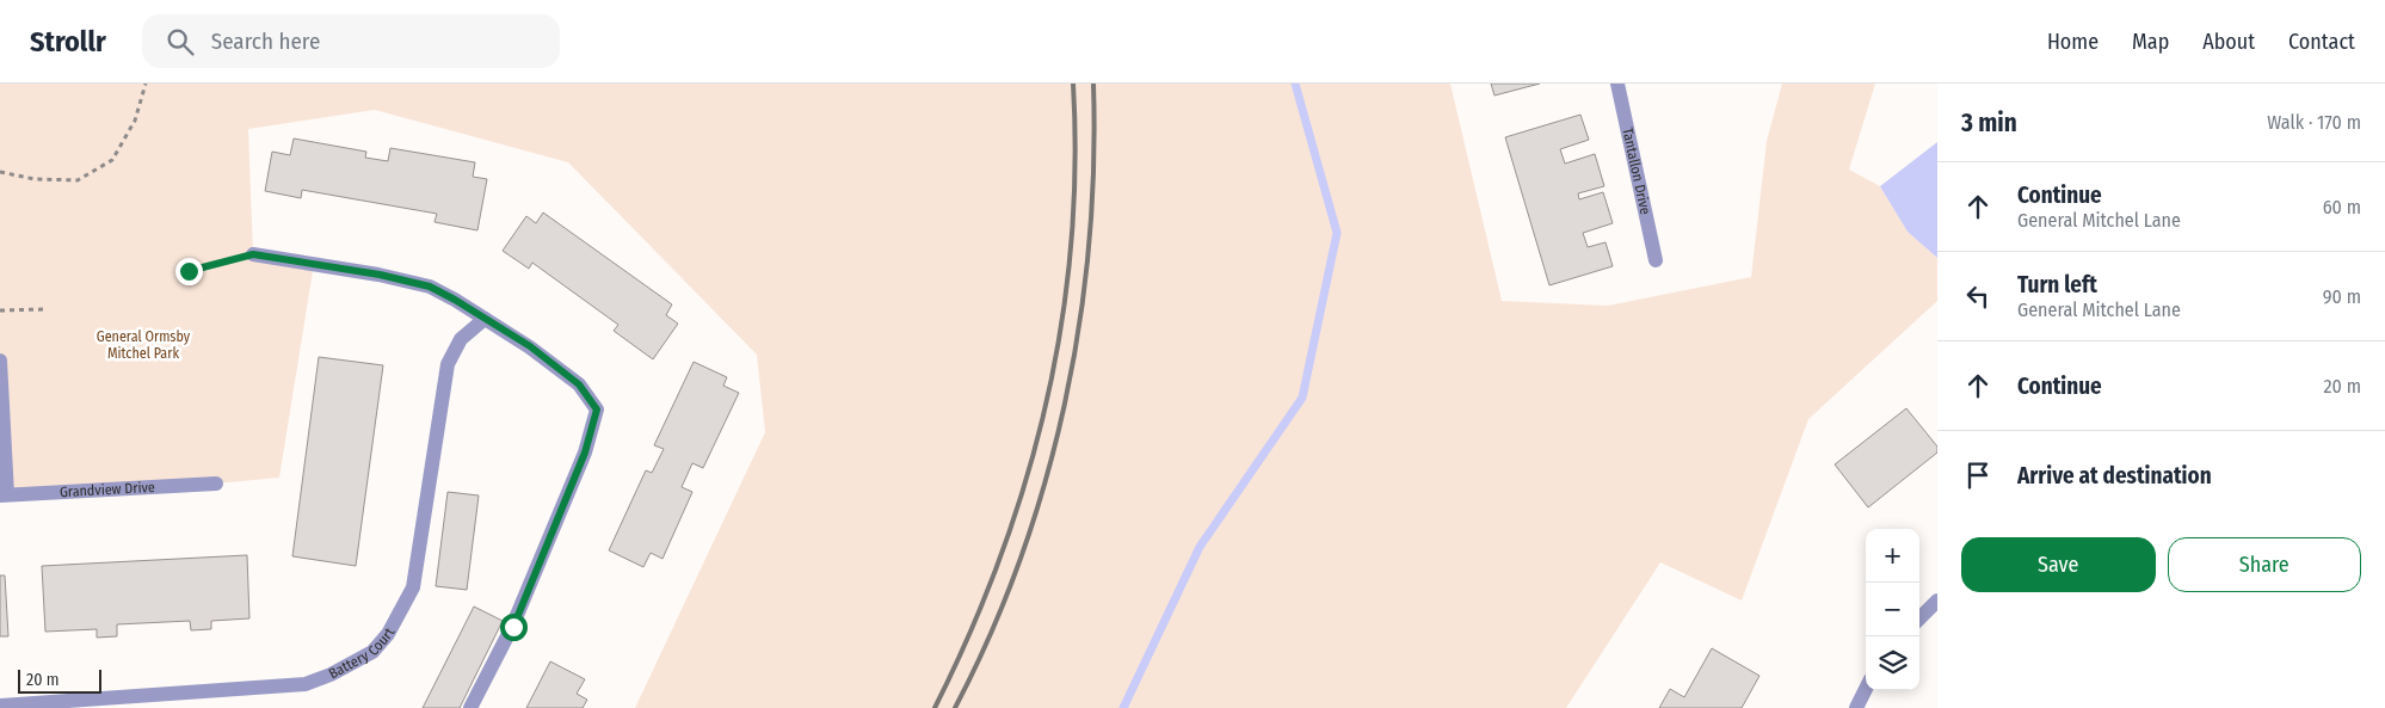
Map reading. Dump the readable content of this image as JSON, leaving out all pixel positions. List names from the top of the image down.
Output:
{
  "streets": {
    "street": ["Tantallon Drive", "Grandview Drive", "Battery Court"]
  },
  "parks": ["General Ormsby Mitchel Park"],
  "scale_bar": "20 m",
  "page": {
    "header": "Strollr",
    "search": "Search here",
    "nav": [
      "Home",
      "Map",
      "About",
      "Contact"
    ],
    "heading": ["3 min", "Walk · 170 m"],
    "list": [
      ["Continue", "General Mitchel Lane", "60 m"],
      ["Turn left", "General Mitchel Lane", "90 m"],
      ["Continue", "20 m"],
      "Arrive at destination"
    ],
    "buttons": ["Save", "Share"],
    "map_buttons": ["+", "−"],
    "scale": "20 m"
  }
}
